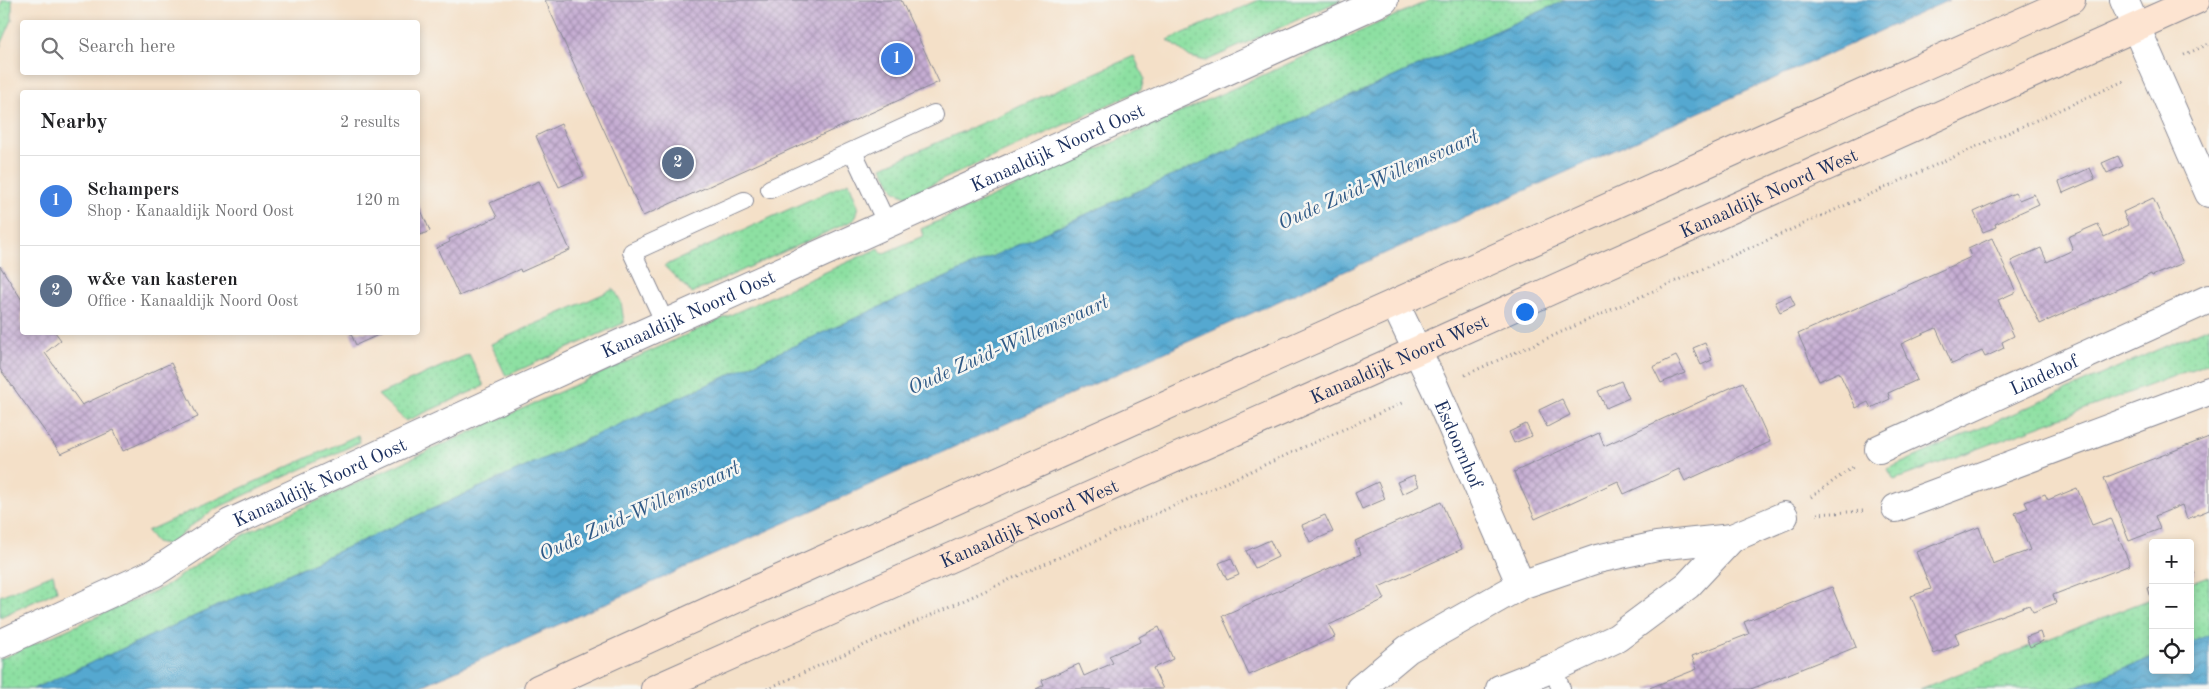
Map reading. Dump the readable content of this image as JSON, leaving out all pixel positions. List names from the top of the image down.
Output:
{
  "streets": {
    "main road": ["Kanaaldijk Noord West"],
    "street": ["Kanaaldijk Noord Oost", "Lindehof", "Esdoornhof"]
  },
  "crossings": [
    ["Kanaaldijk Noord West", "Esdoornhof"]
  ],
  "water": ["Oude Zuid-Willemsvaart"],
  "page": {
    "search": "Search here",
    "pins": ["1", "2"],
    "heading": ["Nearby", "2 results"],
    "list": [
      {
        "mark": "1",
        "name": "Schampers",
        "note": "Shop · Kanaaldijk Noord Oost",
        "value": "120 m"
      },
      {
        "mark": "2",
        "name": "w&e van kasteren",
        "note": "Office · Kanaaldijk Noord Oost",
        "value": "150 m"
      }
    ],
    "map_buttons": ["+", "−"]
  }
}
